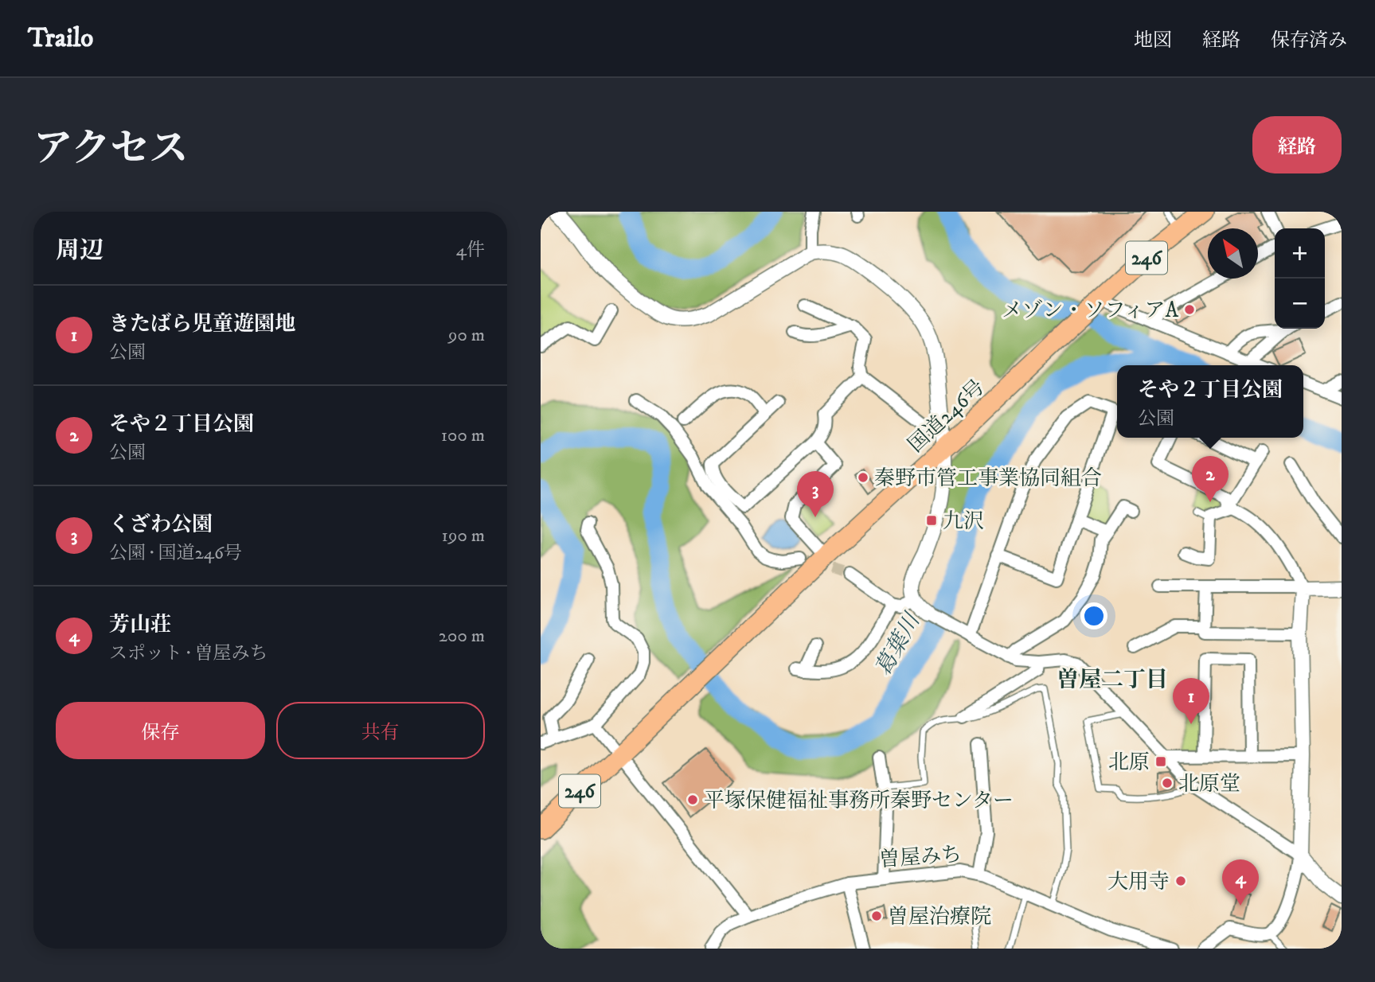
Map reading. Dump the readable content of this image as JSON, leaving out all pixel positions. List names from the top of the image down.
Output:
{
  "streets": {
    "highway": ["246", "国道246号"],
    "street": ["曽屋みち"]
  },
  "crossings": [
    ["246", "国道246号"]
  ],
  "districts": ["曽屋二丁目"],
  "water": ["葛葉川"],
  "places": {
    "other": [
      "メゾン・ソフィアA",
      "秦野市管工事業協同組合",
      "北原堂",
      "平塚保健福祉事務所秦野センター",
      "大用寺",
      "曽屋治療院"
    ],
    "transit": ["九沢", "北原"]
  },
  "north": "top left",
  "page": {
    "header": "Trailo",
    "nav": ["地図", "経路", "保存済み"],
    "title": "アクセス",
    "buttons": [
      "経路",
      ["保存", "共有"]
    ],
    "heading": ["周辺", "4件"],
    "map_buttons": ["+", "−"],
    "list": [
      {
        "mark": "1",
        "name": "きたばら児童遊園地",
        "note": "公園",
        "value": "90 m"
      },
      {
        "mark": "2",
        "name": "そや２丁目公園",
        "note": "公園",
        "value": "100 m"
      },
      {
        "mark": "3",
        "name": "くざわ公園",
        "note": "公園 · 国道246号",
        "value": "190 m"
      },
      {
        "mark": "4",
        "name": "芳山荘",
        "note": "スポット · 曽屋みち",
        "value": "200 m"
      }
    ],
    "popup": ["そや２丁目公園", "公園"],
    "pins": [
      "2",
      "3",
      "1",
      "4"
    ]
  }
}
